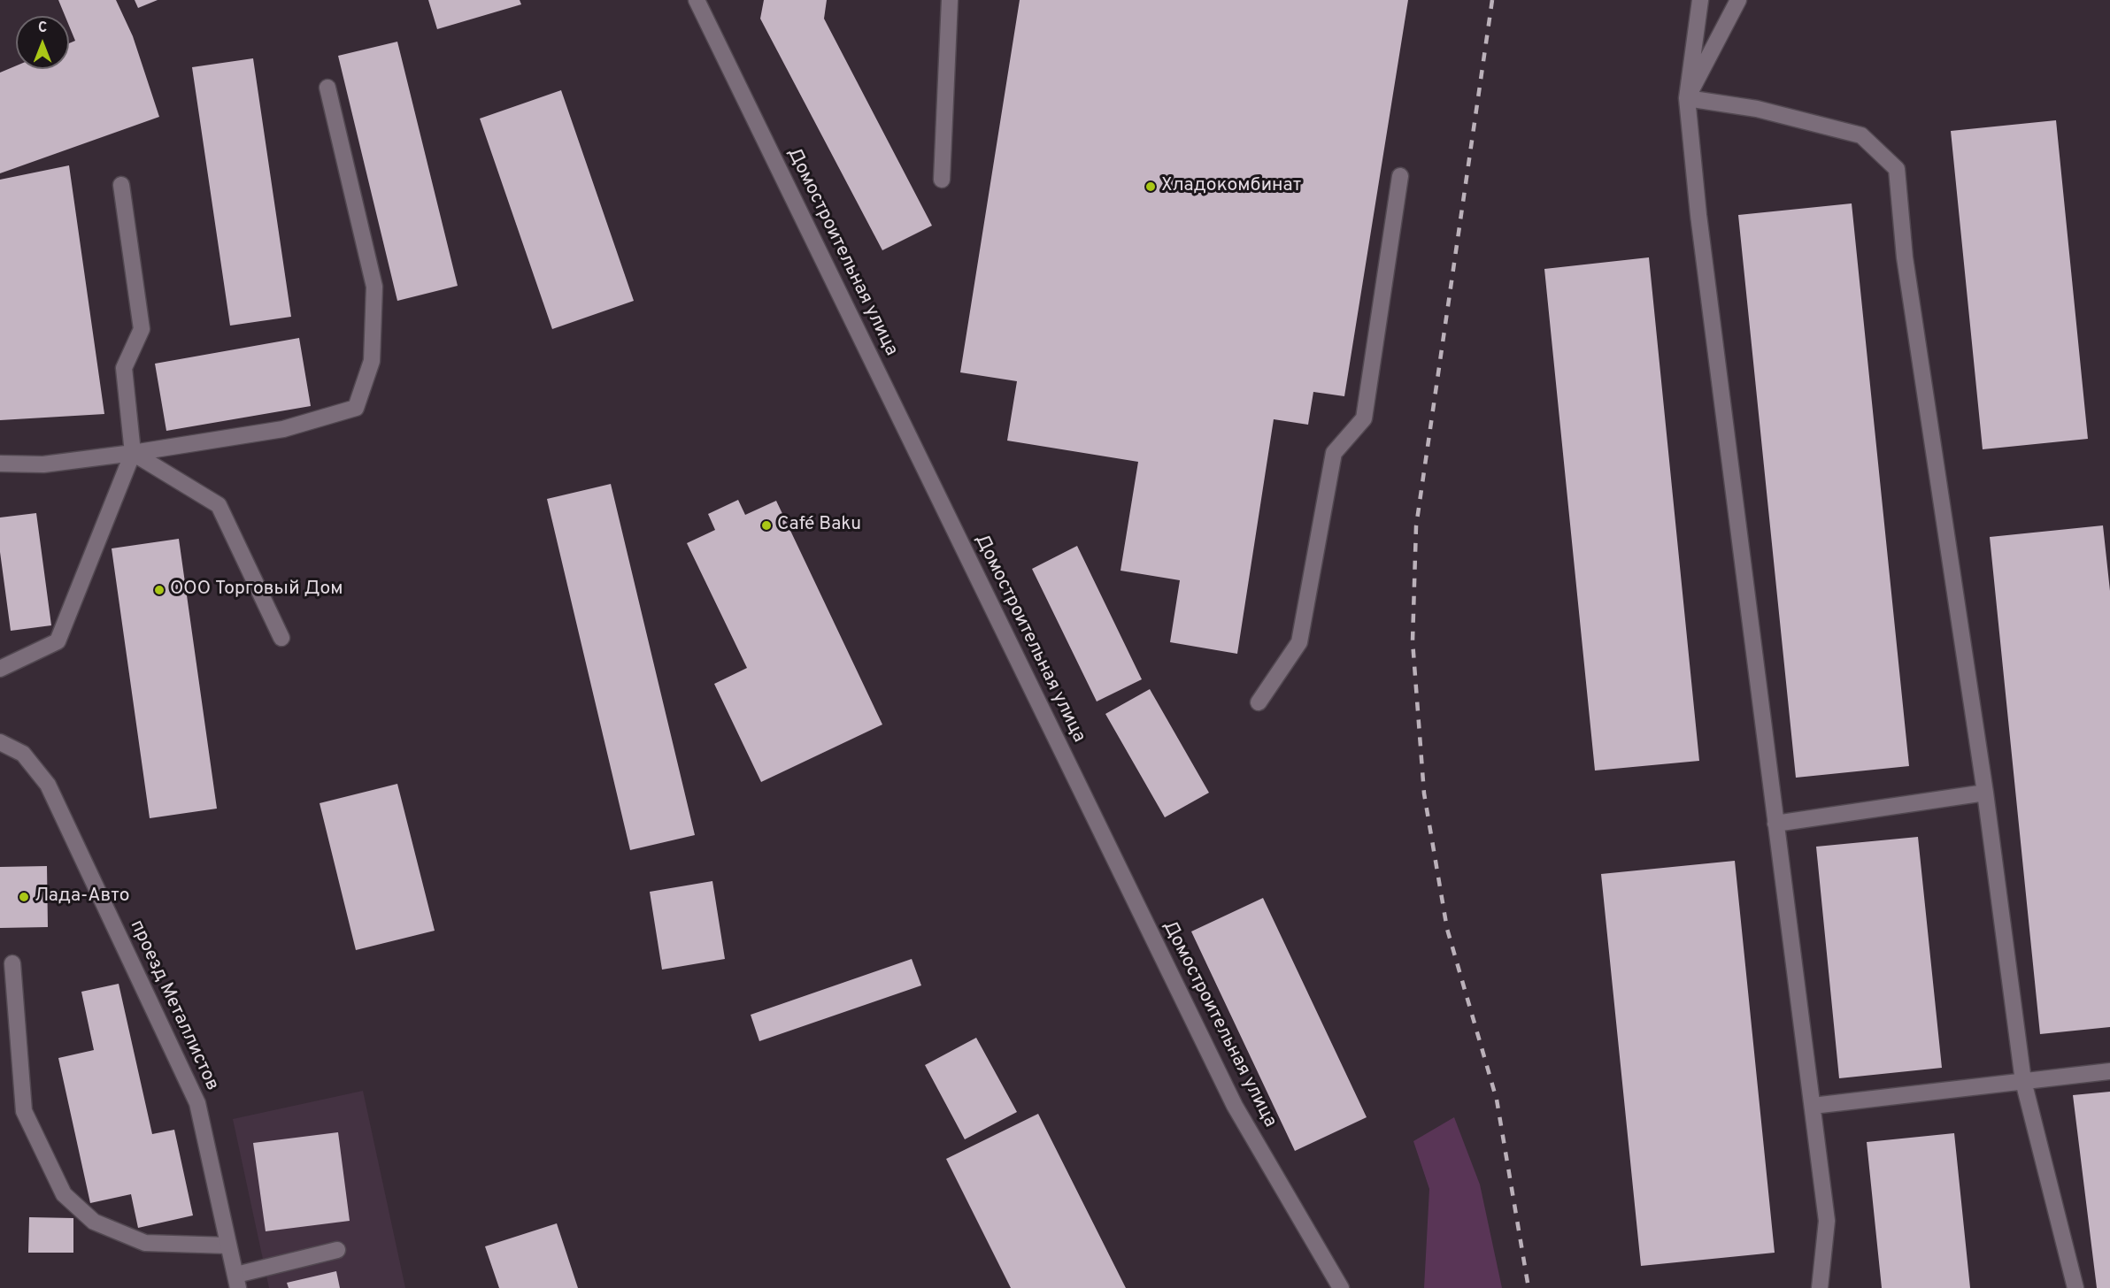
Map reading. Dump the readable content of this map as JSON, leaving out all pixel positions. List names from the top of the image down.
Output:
{
  "streets": {
    "street": ["Домостроительная улица", "проезд Металлистов"]
  },
  "places": [
    "Хладокомбинат",
    "Café Baku",
    "ООО Торговый Дом",
    "Лада-Авто"
  ],
  "north": "top"
}
